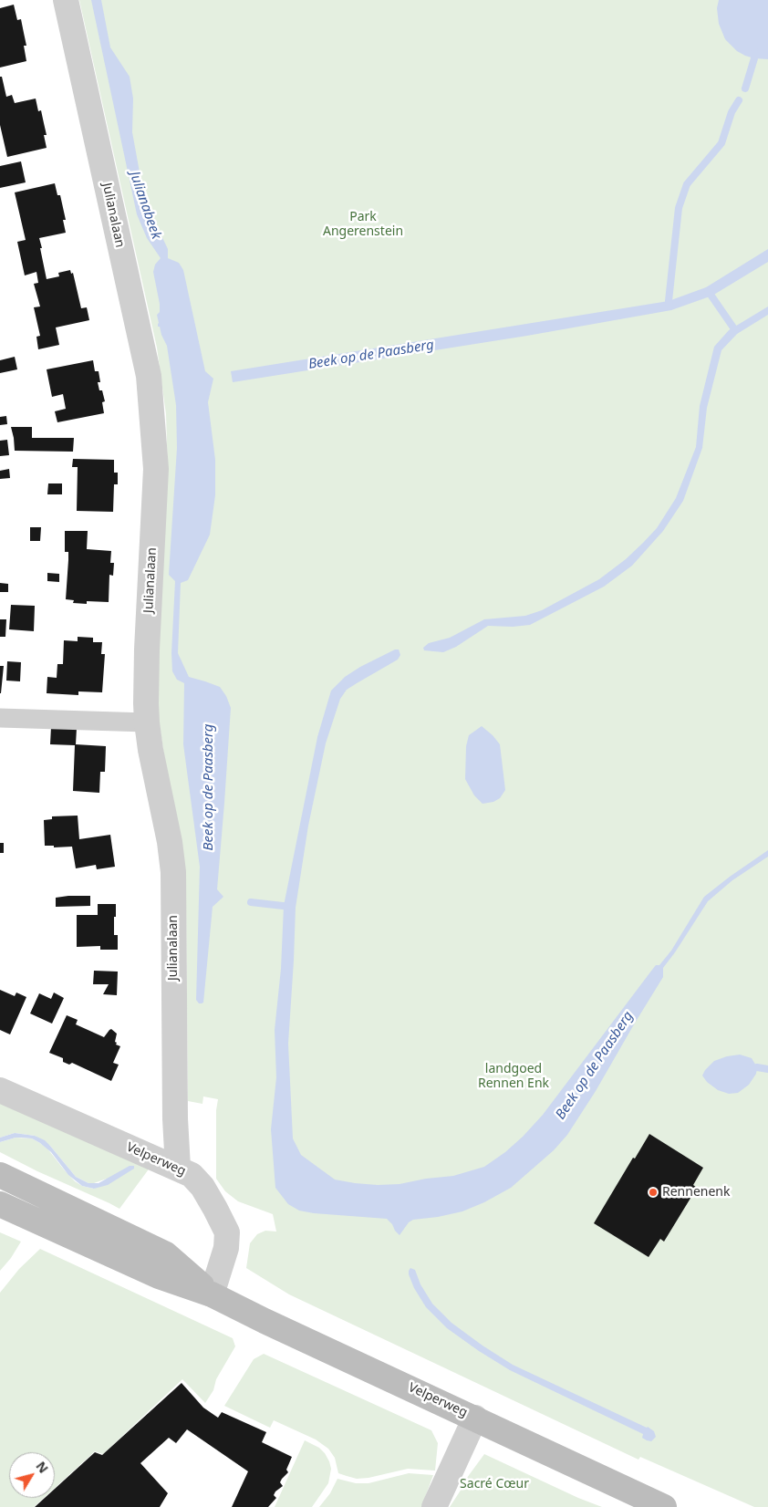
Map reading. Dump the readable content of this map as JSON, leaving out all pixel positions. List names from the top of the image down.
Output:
{
  "streets": {
    "main road": ["Velperweg"],
    "street": ["Julianalaan"]
  },
  "crossings": [
    ["Julianalaan", "Velperweg"]
  ],
  "water": ["Julianabeek", "Beek op de Paasberg"],
  "parks": ["Park Angerenstein", "landgoed Rennen Enk", "Sacré Cœur"],
  "places": ["Rennenenk"],
  "north": "top right"
}
